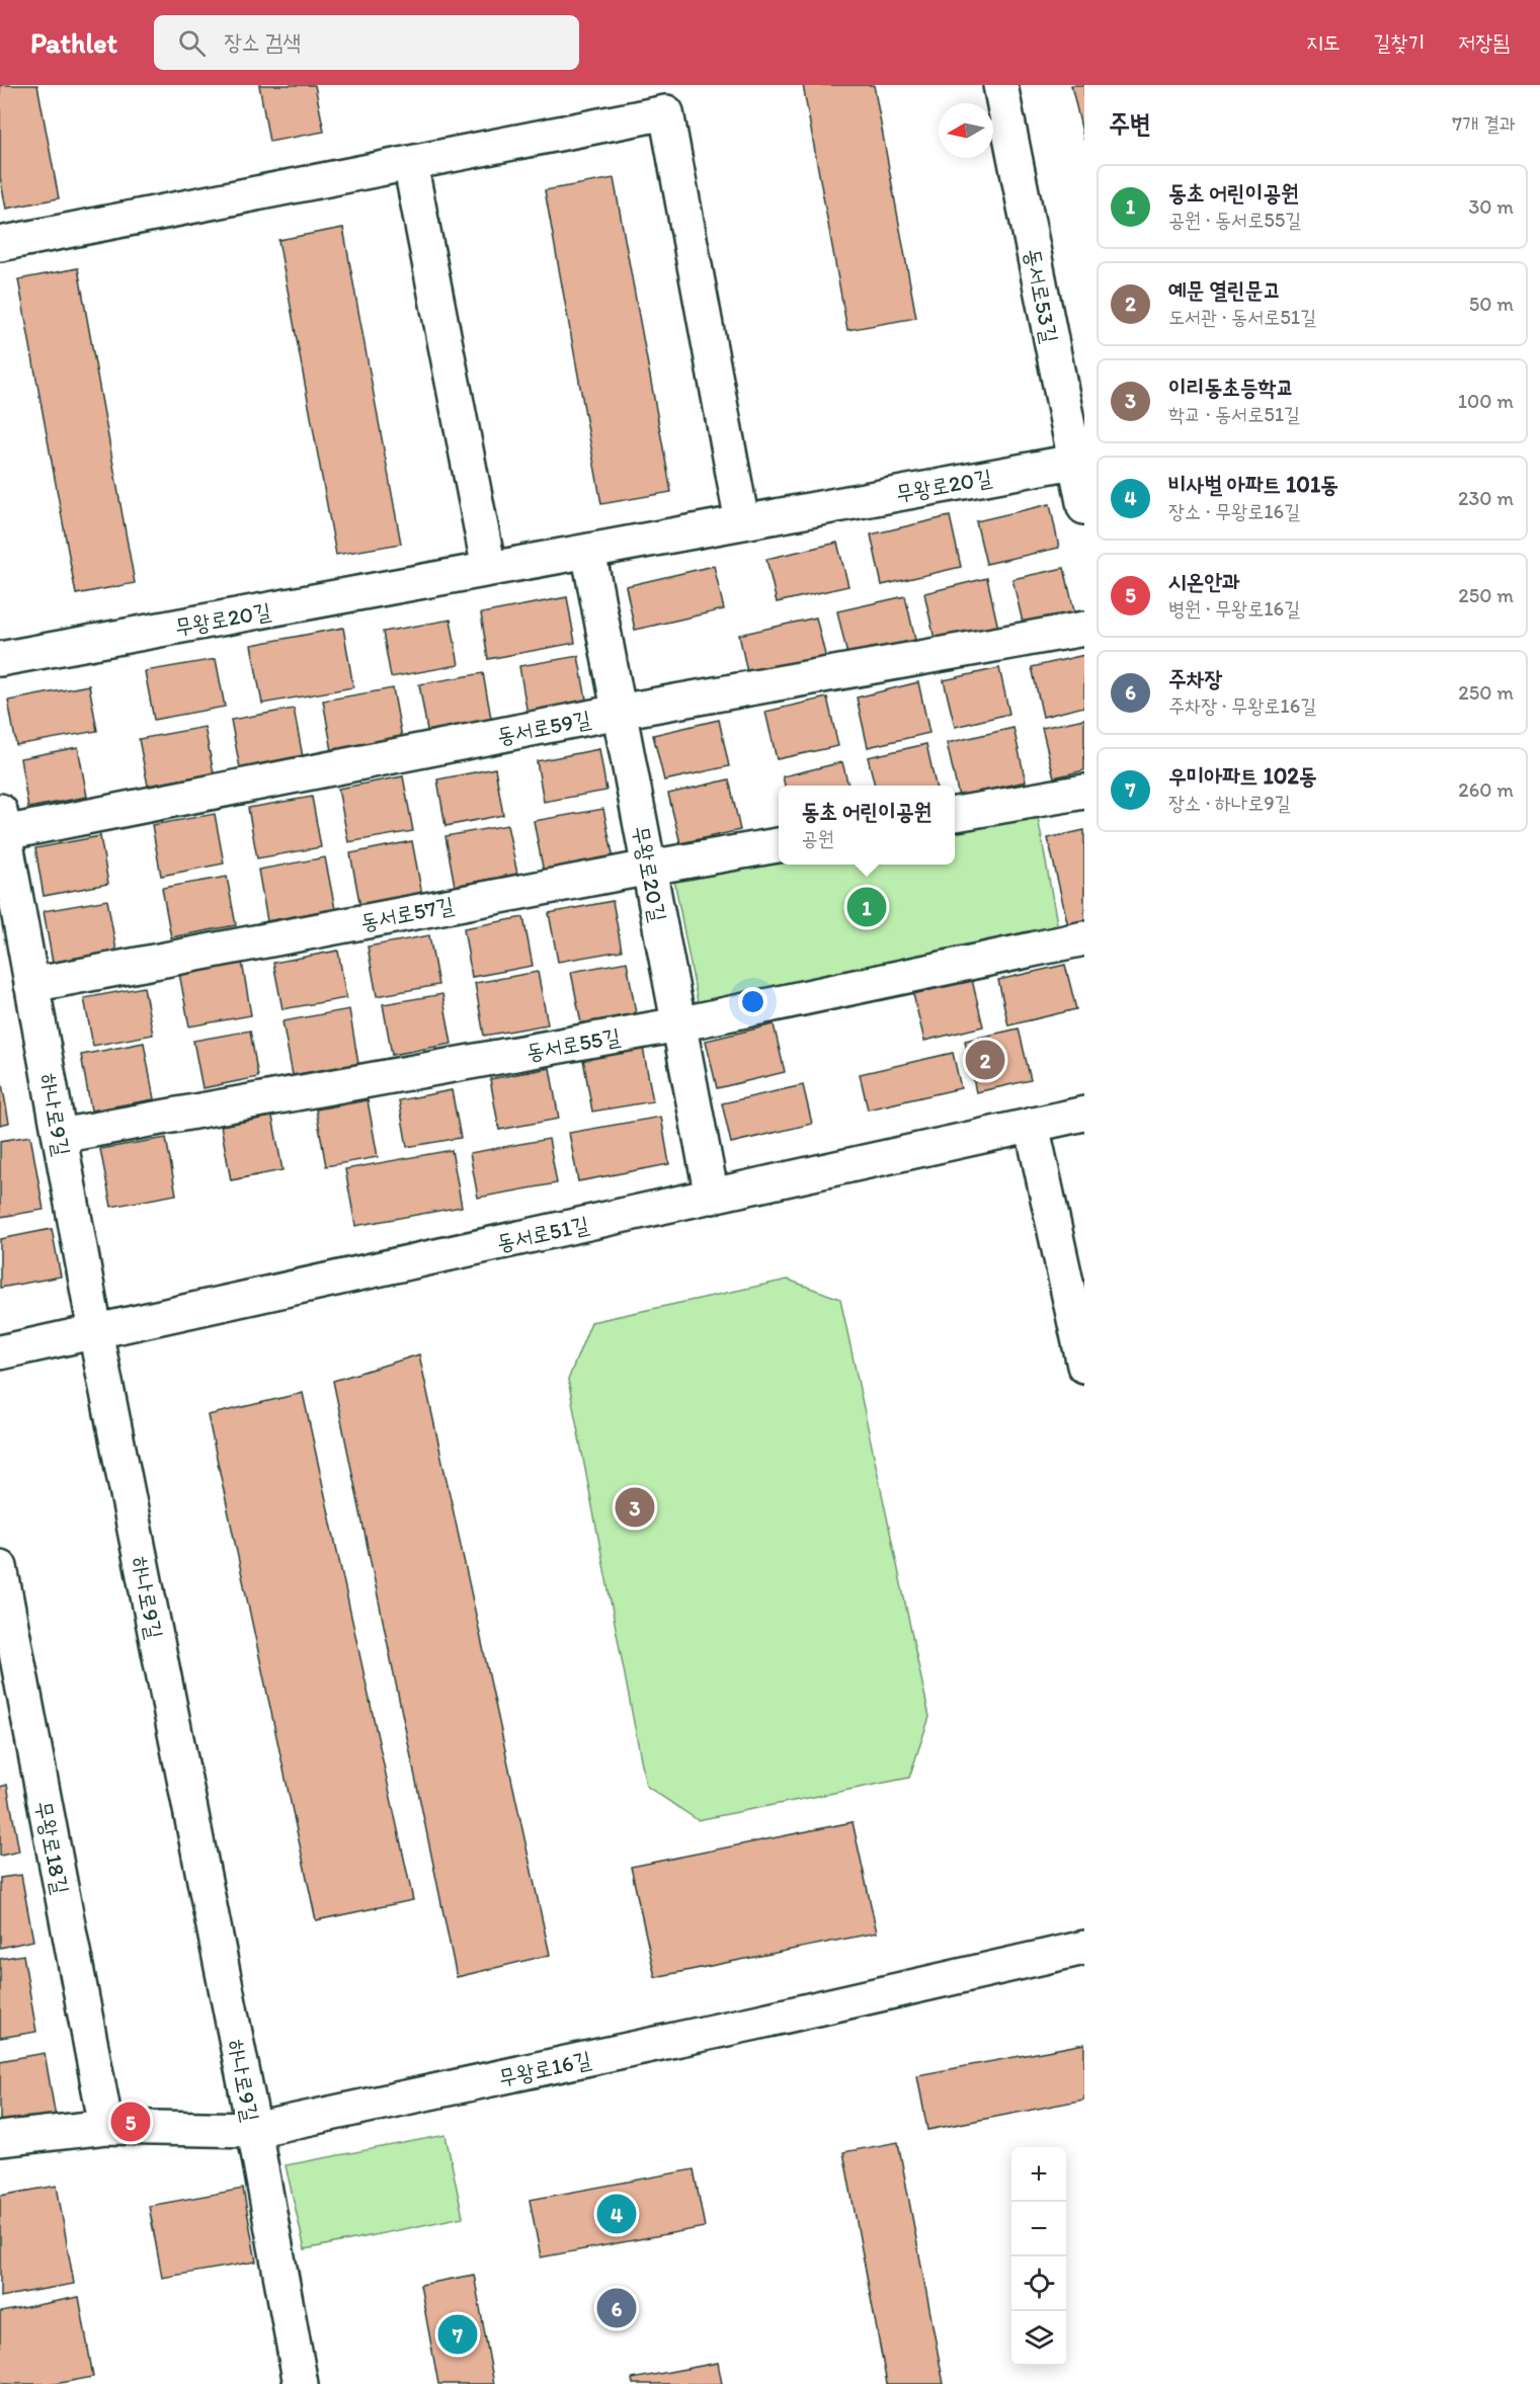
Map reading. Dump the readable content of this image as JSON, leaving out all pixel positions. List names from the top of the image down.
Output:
{
  "streets": {
    "street": [
      "동서로53길",
      "무왕로20길",
      "동서로59길",
      "동서로57길",
      "동서로55길",
      "하나로9길",
      "동서로51길",
      "무왕로18길",
      "무왕로16길"
    ]
  },
  "crossings": [
    ["동서로53길", "무왕로20길"],
    ["무왕로20길", "동서로59길"],
    ["무왕로20길", "동서로57길"],
    ["무왕로20길", "동서로55길"],
    ["무왕로20길", "동서로51길"],
    ["동서로59길", "하나로9길"],
    ["동서로57길", "하나로9길"],
    ["동서로55길", "하나로9길"],
    ["하나로9길", "동서로51길"],
    ["하나로9길", "무왕로16길"],
    ["무왕로18길", "무왕로16길"]
  ],
  "north": "left",
  "page": {
    "header": "Pathlet",
    "search": "장소 검색",
    "nav": ["지도", "길찾기", "저장됨"],
    "heading": ["주변", "7개 결과"],
    "list": [
      {
        "mark": "1",
        "name": "동초 어린이공원",
        "note": "공원 · 동서로55길",
        "value": "30 m"
      },
      {
        "mark": "2",
        "name": "예문 열린문고",
        "note": "도서관 · 동서로51길",
        "value": "50 m"
      },
      {
        "mark": "3",
        "name": "이리동초등학교",
        "note": "학교 · 동서로51길",
        "value": "100 m"
      },
      {
        "mark": "4",
        "name": "비사벌 아파트 101동",
        "note": "장소 · 무왕로16길",
        "value": "230 m"
      },
      {
        "mark": "5",
        "name": "시온안과",
        "note": "병원 · 무왕로16길",
        "value": "250 m"
      },
      {
        "mark": "6",
        "name": "주차장",
        "note": "주차장 · 무왕로16길",
        "value": "250 m"
      },
      {
        "mark": "7",
        "name": "우미아파트 102동",
        "note": "장소 · 하나로9길",
        "value": "260 m"
      }
    ],
    "popup": ["동초 어린이공원", "공원"],
    "pins": [
      "1",
      "2",
      "3",
      "5",
      "4",
      "6",
      "7"
    ],
    "map_buttons": ["+", "−"]
  }
}
